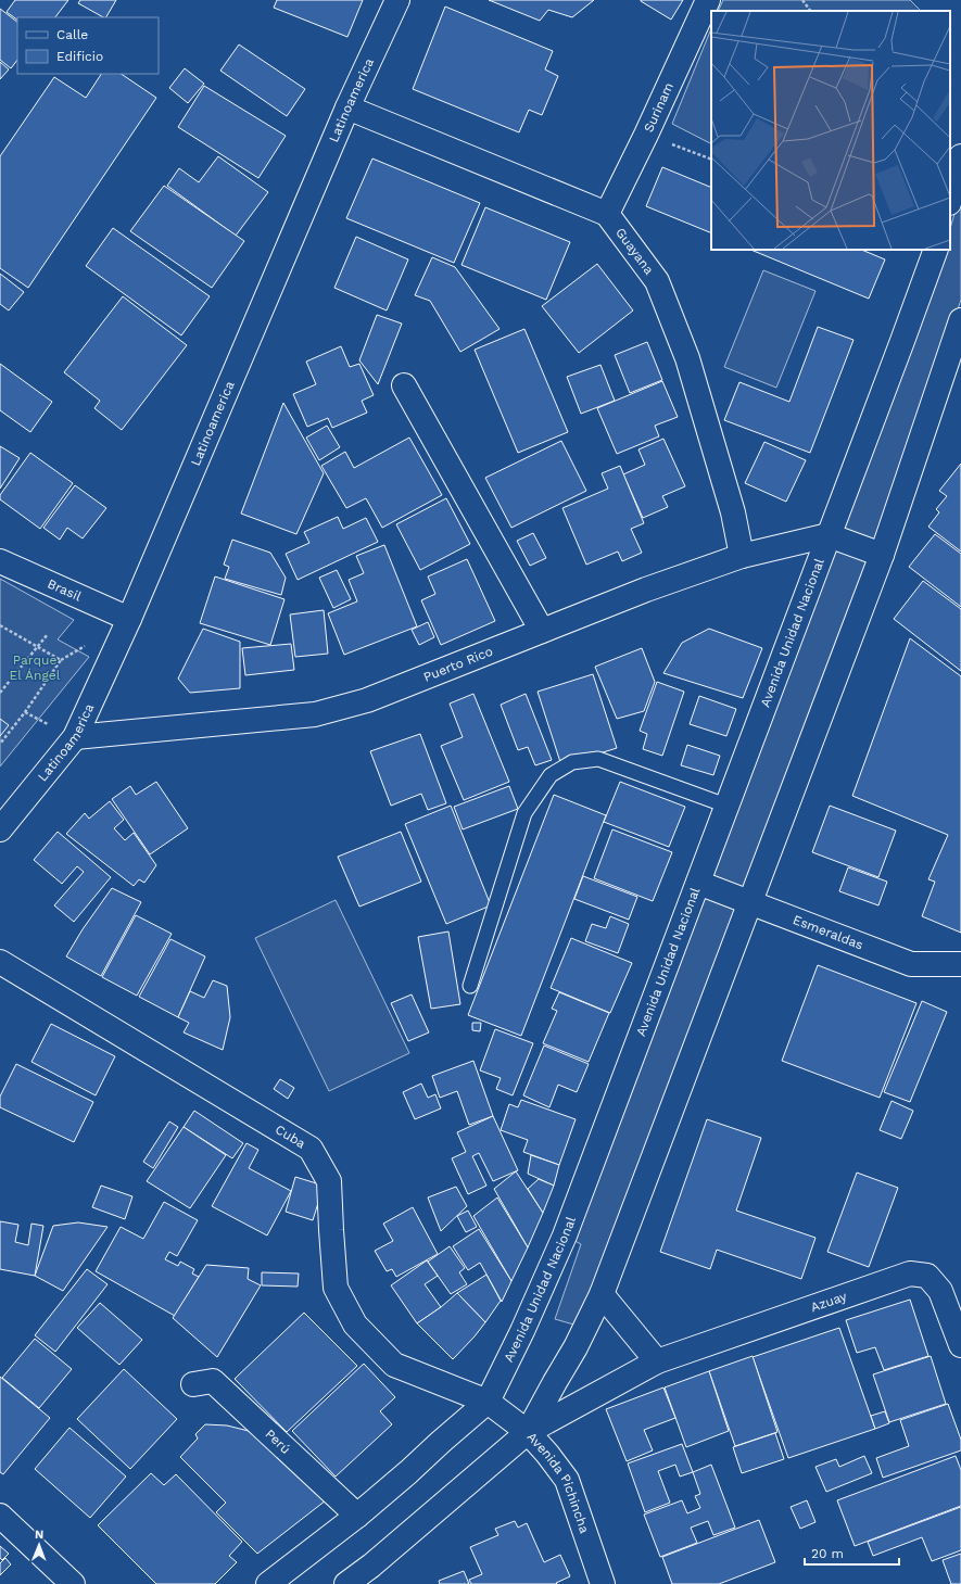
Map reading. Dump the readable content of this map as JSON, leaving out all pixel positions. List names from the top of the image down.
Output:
{
  "streets": {
    "street": [
      "Latinoamerica",
      "Surinam",
      "Guayana",
      "Brasil",
      "Avenida Unidad Nacional",
      "Puerto Rico",
      "Esmeraldas",
      "Cuba",
      "Azuay",
      "Perú",
      "Avenida Pichincha"
    ]
  },
  "crossings": [
    ["Latinoamerica", "Guayana"],
    ["Latinoamerica", "Brasil"],
    ["Latinoamerica", "Puerto Rico"],
    ["Surinam", "Guayana"],
    ["Guayana", "Puerto Rico"],
    ["Avenida Unidad Nacional", "Puerto Rico"],
    ["Avenida Unidad Nacional", "Esmeraldas"],
    ["Avenida Unidad Nacional", "Cuba"],
    ["Avenida Unidad Nacional", "Perú"],
    ["Avenida Unidad Nacional", "Avenida Pichincha"],
    ["Cuba", "Avenida Pichincha"],
    ["Azuay", "Avenida Pichincha"]
  ],
  "parks": ["Parque El Ángel"],
  "legend": ["Calle", "Edificio"],
  "scale_bar": "20 m",
  "north": "top"
}
